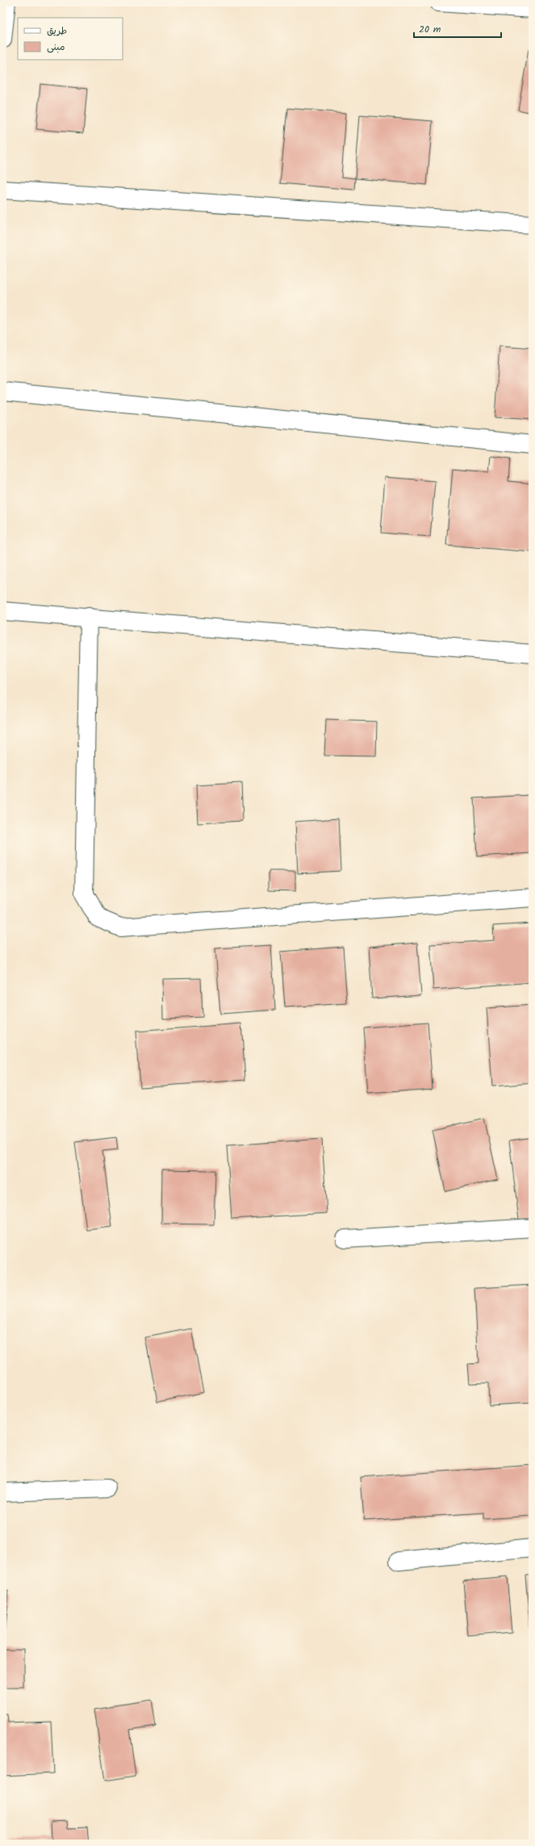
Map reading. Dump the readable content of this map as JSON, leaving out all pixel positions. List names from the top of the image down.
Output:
{
  "legend": ["طريق", "مبنى"],
  "scale_bar": "20 m"
}
